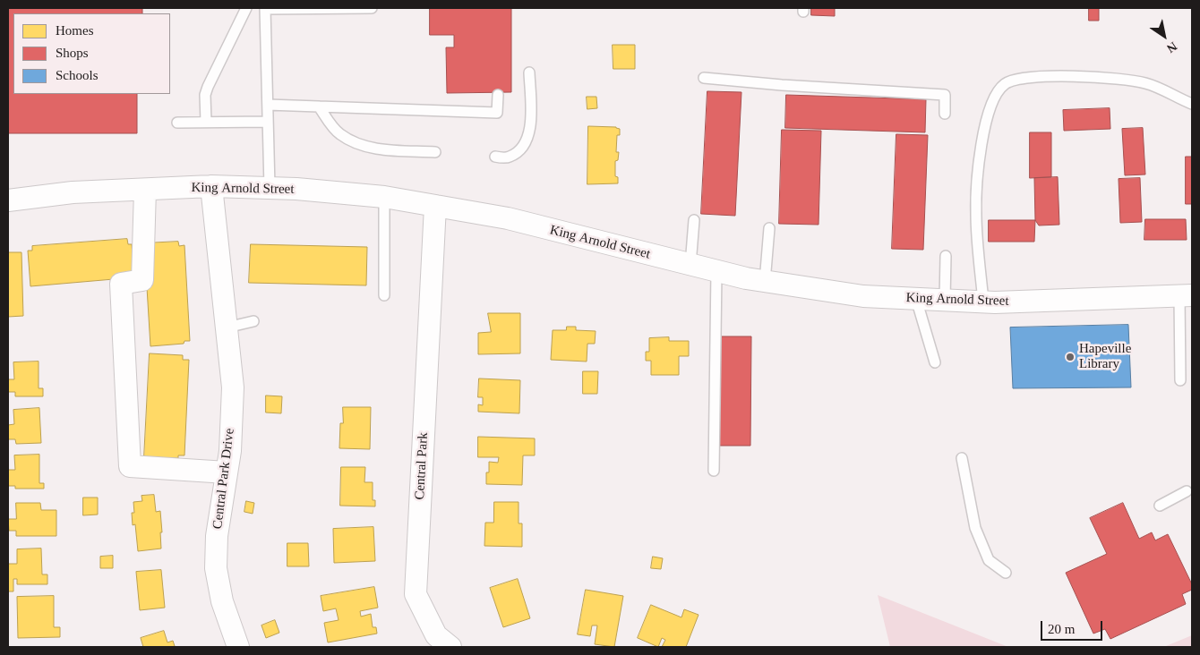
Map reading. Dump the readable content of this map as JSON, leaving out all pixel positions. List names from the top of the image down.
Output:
{
  "streets": {
    "street": ["King Arnold Street", "Central Park", "Central Park Drive"]
  },
  "crossings": [
    ["King Arnold Street", "Central Park"],
    ["King Arnold Street", "Central Park Drive"]
  ],
  "places": ["Hapeville Library"],
  "legend": ["Homes", "Shops", "Schools"],
  "scale_bar": "20 m",
  "north": "bottom right"
}
